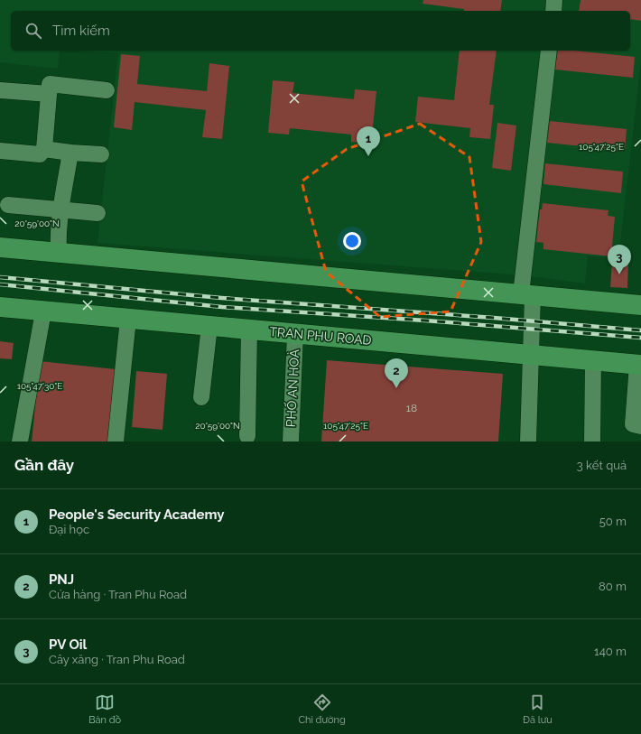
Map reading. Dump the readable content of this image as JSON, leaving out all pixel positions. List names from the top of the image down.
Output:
{
  "streets": {
    "highway": ["TRAN PHU ROAD"],
    "street": ["PHỐ AN HOÀ"]
  },
  "crossings": [
    ["TRAN PHU ROAD", "PHỐ AN HOÀ"]
  ],
  "house_numbers": ["18"],
  "page": {
    "search": "Tìm kiếm",
    "pins": ["1", "3", "2"],
    "heading": ["Gần đây", "3 kết quả"],
    "list": [
      {
        "mark": "1",
        "name": "People's Security Academy",
        "note": "Đại học",
        "value": "50 m"
      },
      {
        "mark": "2",
        "name": "PNJ",
        "note": "Cửa hàng · Tran Phu Road",
        "value": "80 m"
      },
      {
        "mark": "3",
        "name": "PV Oil",
        "note": "Cây xăng · Tran Phu Road",
        "value": "140 m"
      }
    ],
    "nav": ["Bản đồ", "Chỉ đường", "Đã lưu"]
  },
  "coordinates": ["105°47'25\"E", "20°59'00\"N", "105°47'30\"E"]
}
